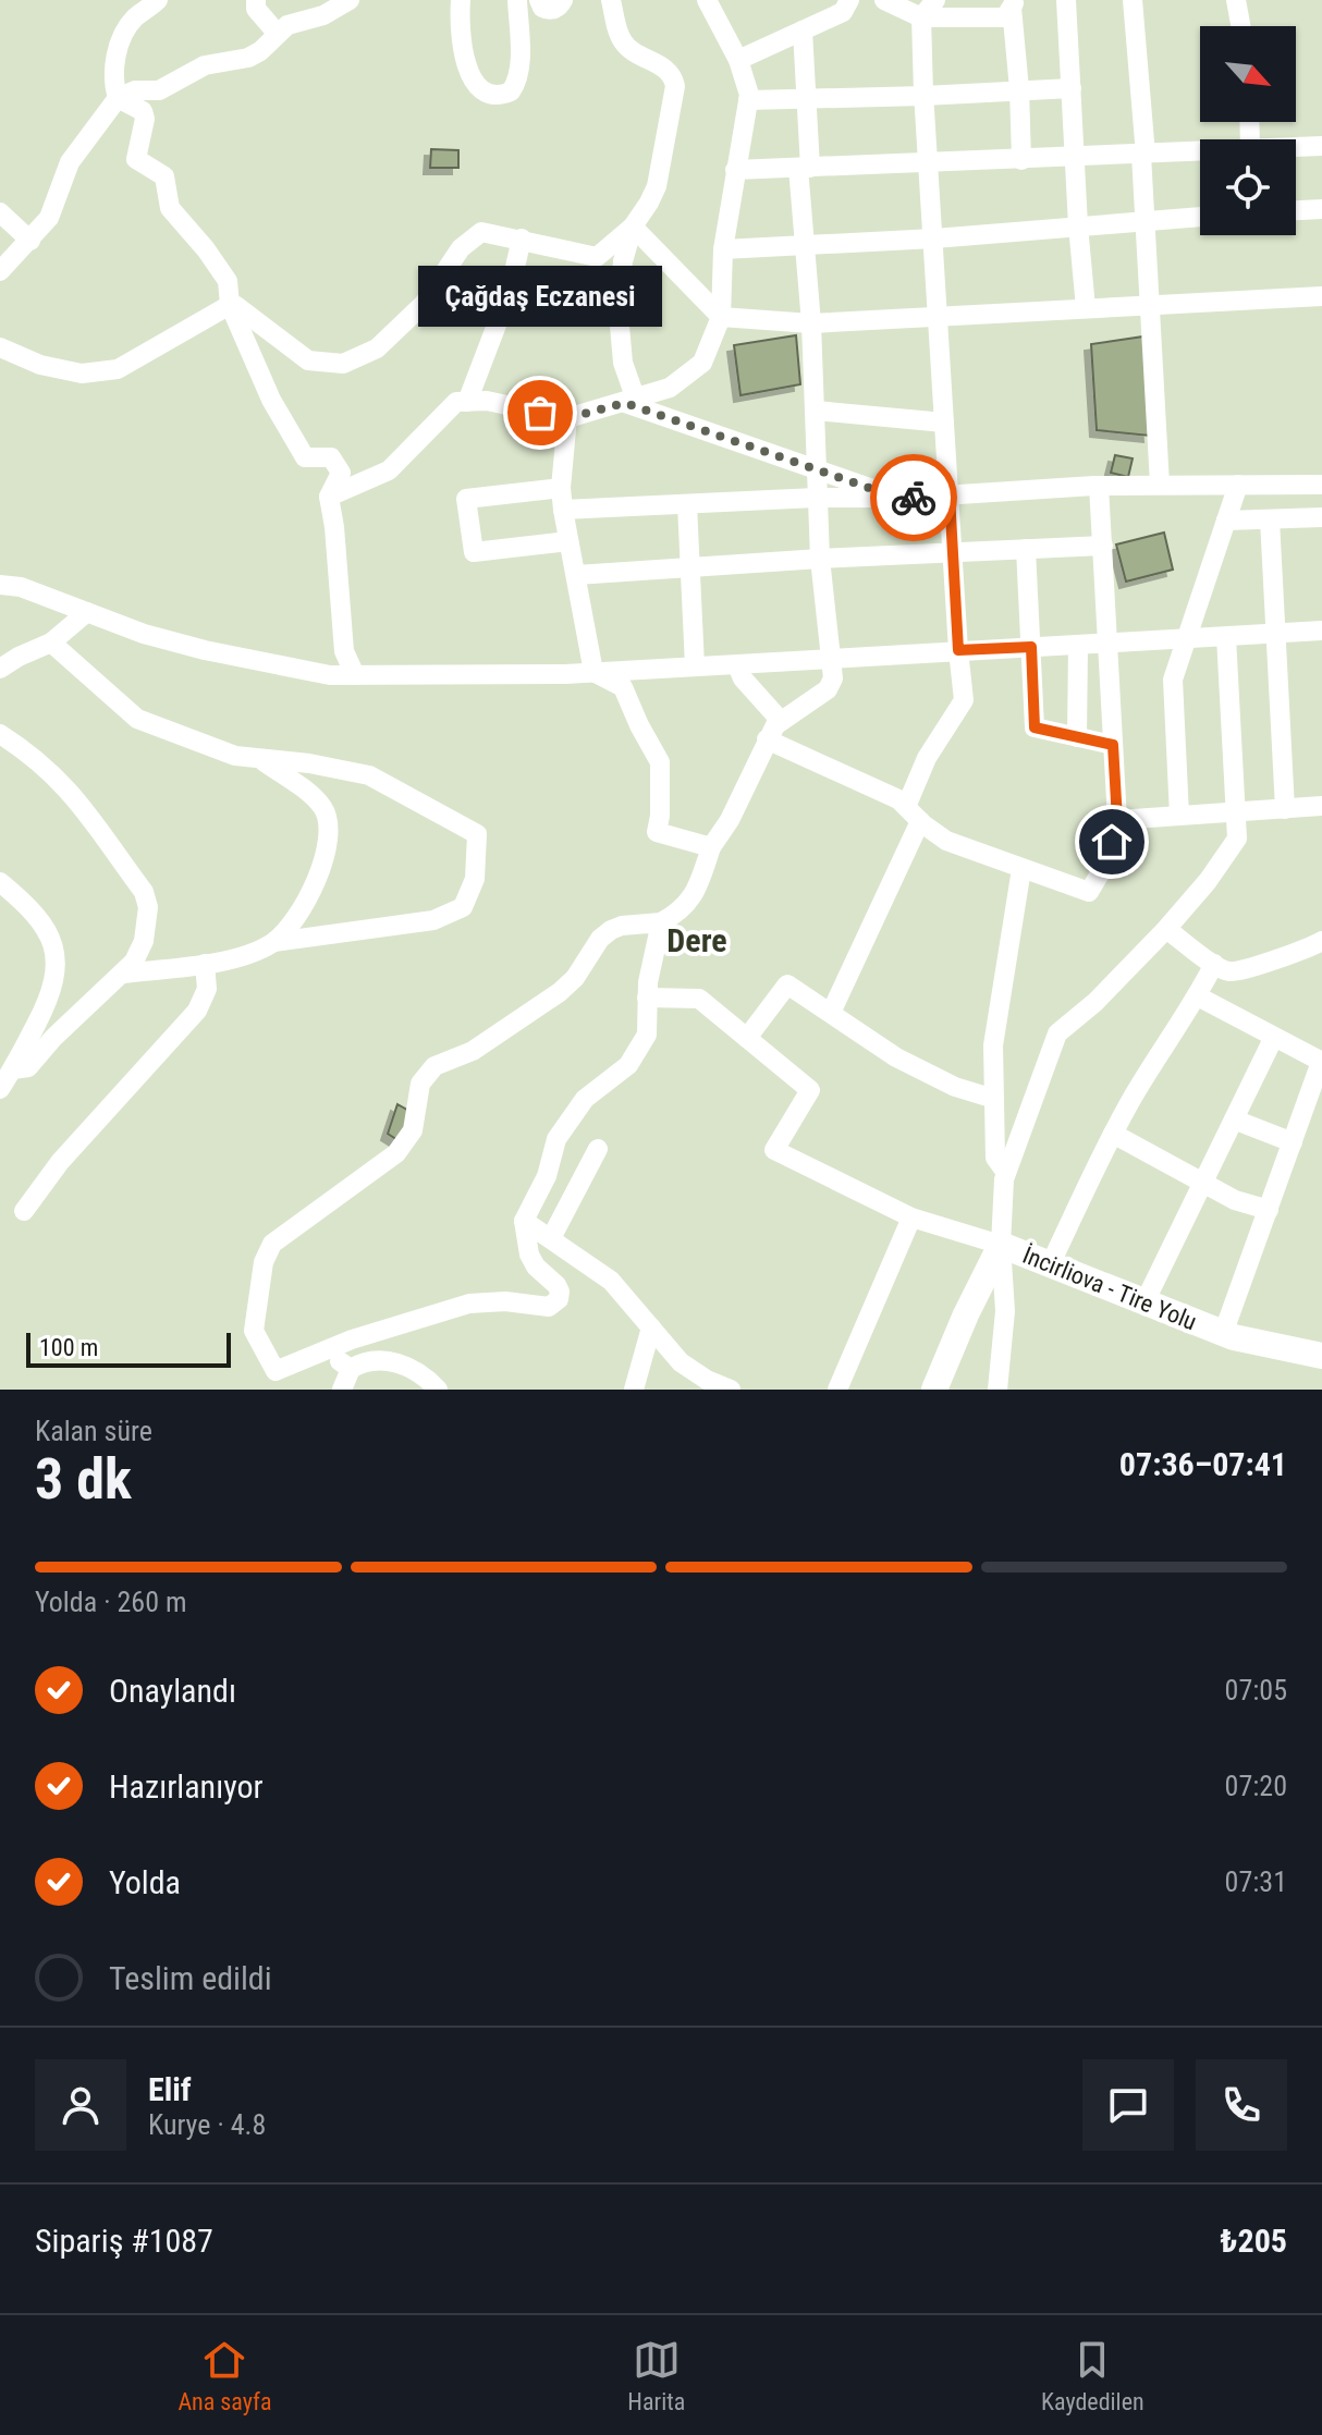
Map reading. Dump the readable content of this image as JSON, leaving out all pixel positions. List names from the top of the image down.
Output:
{
  "streets": {
    "main road": ["İncirliova - Tire Yolu"]
  },
  "districts": ["Dere"],
  "places": ["Çağdaş Eczanesi"],
  "scale_bar": "100 m",
  "north": "bottom right",
  "page": {
    "bubble": "Çağdaş Eczanesi",
    "scale": "100 m",
    "heading": ["3 dk", "Kalan süre", "07:36–07:41"],
    "panel": [
      "Elif",
      "Kurye · 4.8",
      "Sipariş #1087",
      "₺205"
    ],
    "bar": "Yolda · 260 m",
    "list": [
      ["Onaylandı", "07:05"],
      ["Hazırlanıyor", "07:20"],
      ["Yolda", "07:31"],
      "Teslim edildi"
    ],
    "tabs": ["Ana sayfa", "Harita", "Kaydedilen"]
  }
}
